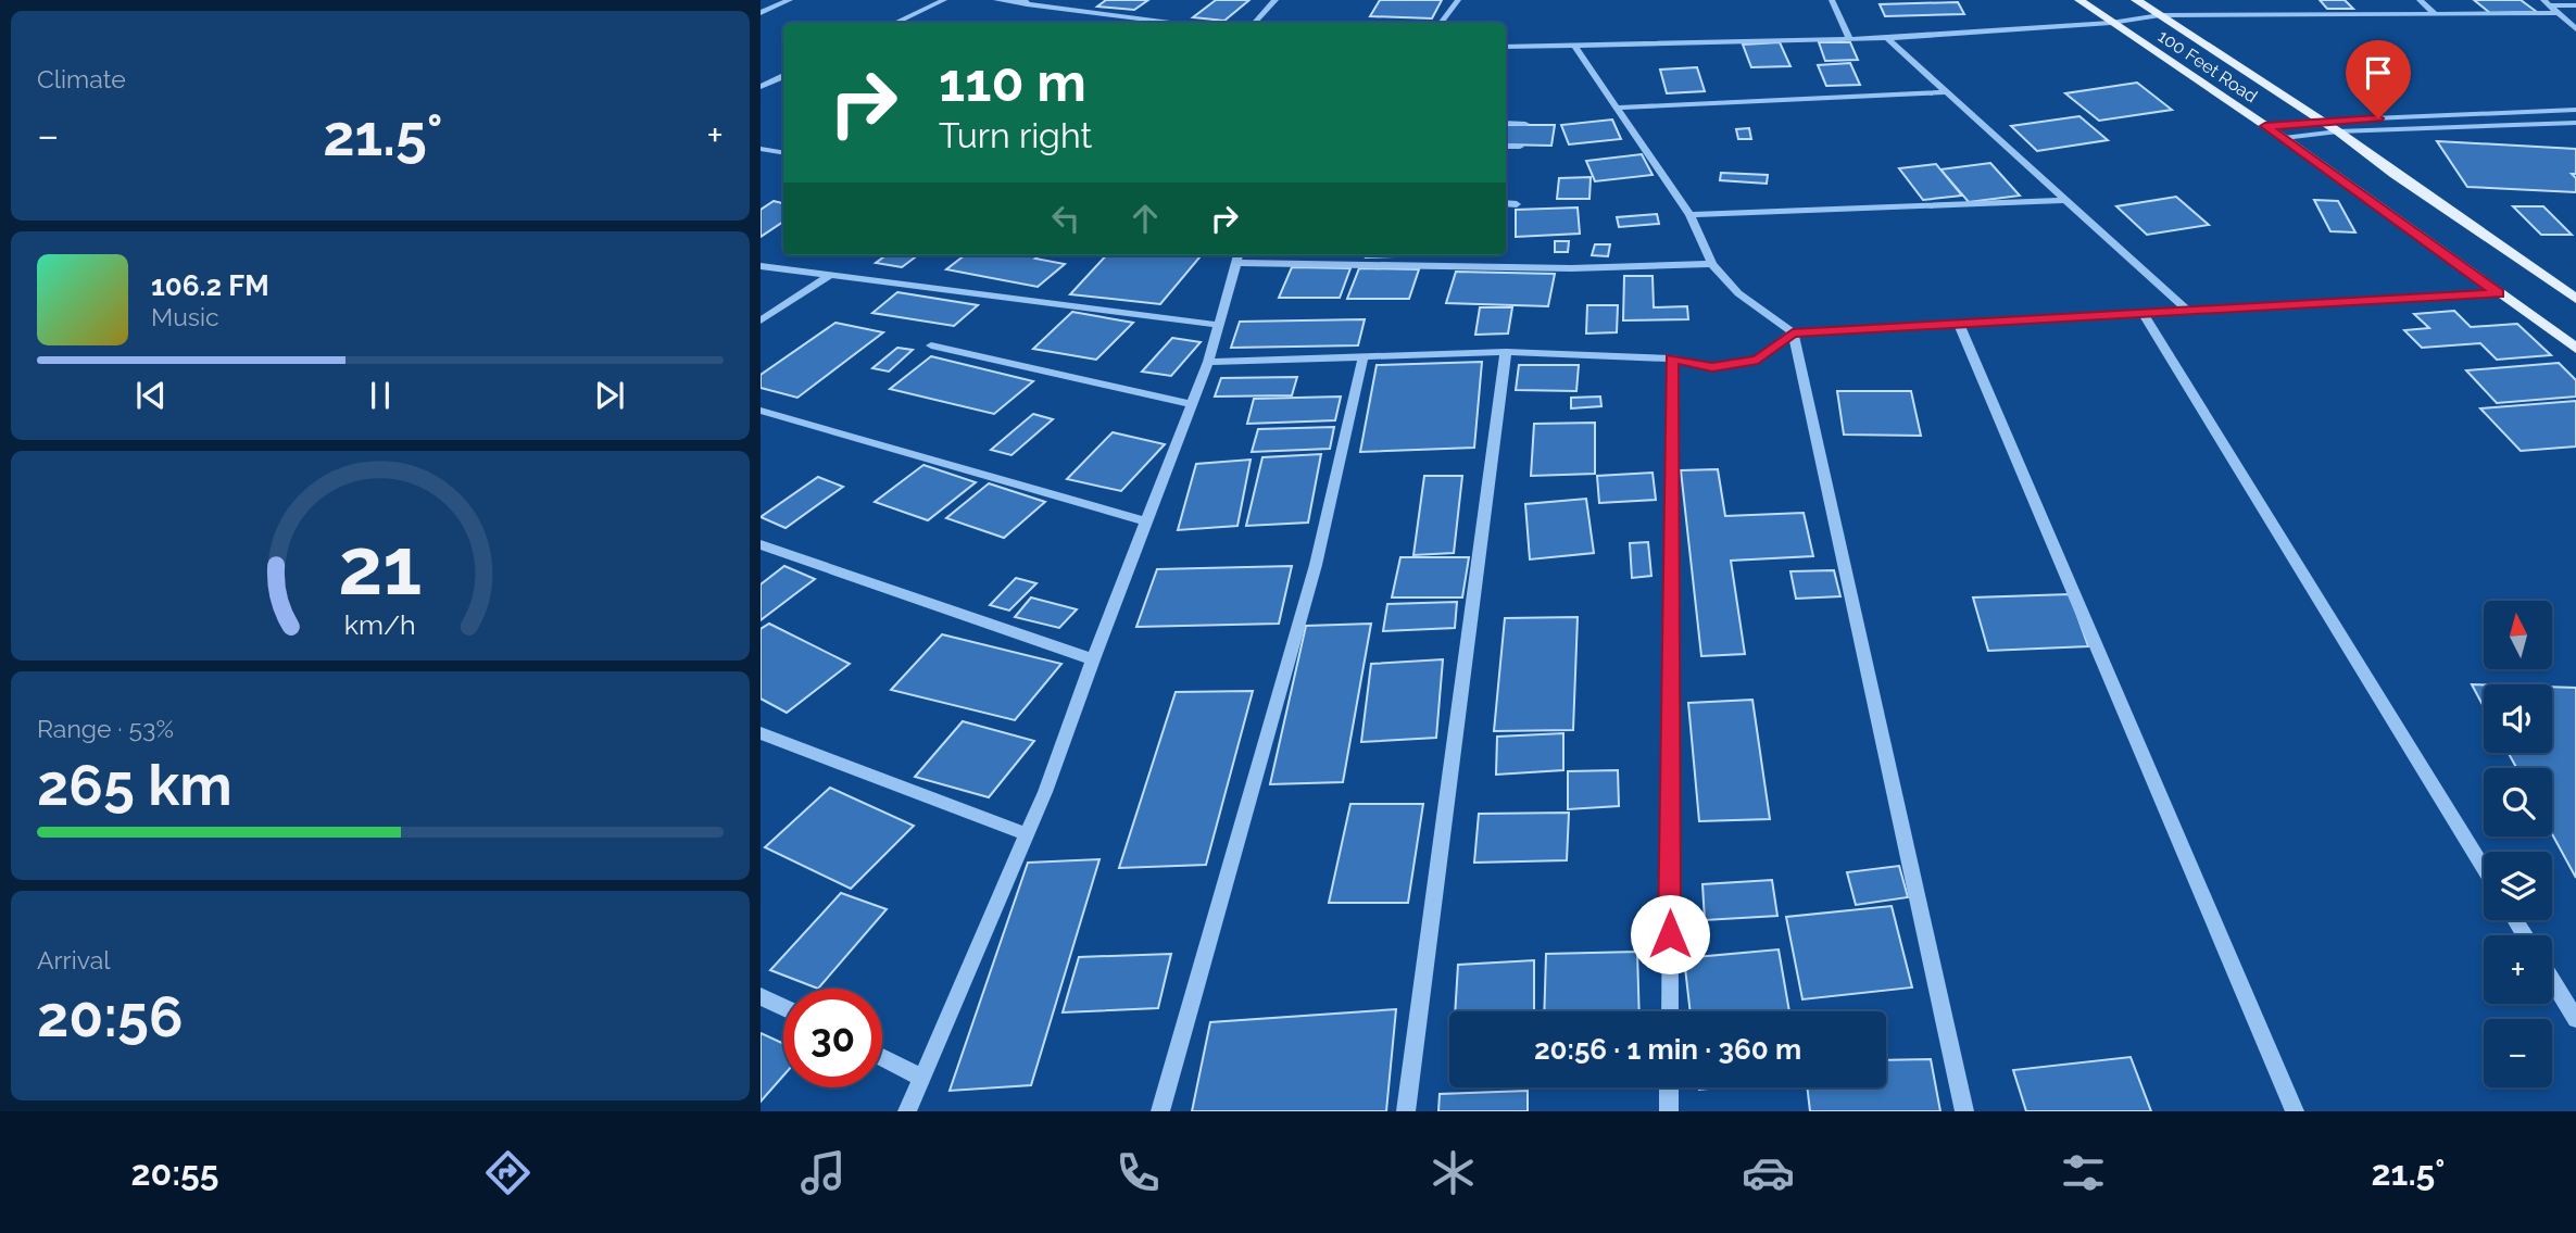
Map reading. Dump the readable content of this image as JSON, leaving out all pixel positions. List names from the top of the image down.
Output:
{
  "streets": {
    "main road": ["100 Feet Road"]
  },
  "north": "top",
  "page": {
    "tile": [
      "Climate",
      ["Range · 53%", "265 km"],
      ["Arrival", "20:56"]
    ],
    "turn": ["110 m", "Turn right"],
    "heat": ["−", "21.5°", "+"],
    "song": ["106.2 FM", "Music"],
    "map_buttons": ["+", "−"],
    "limit": "30",
    "trip": "20:56 · 1 min · 360 m",
    "tabs": ["20:55", "21.5°"],
    "gauge": ["21", "km/h"]
  }
}
